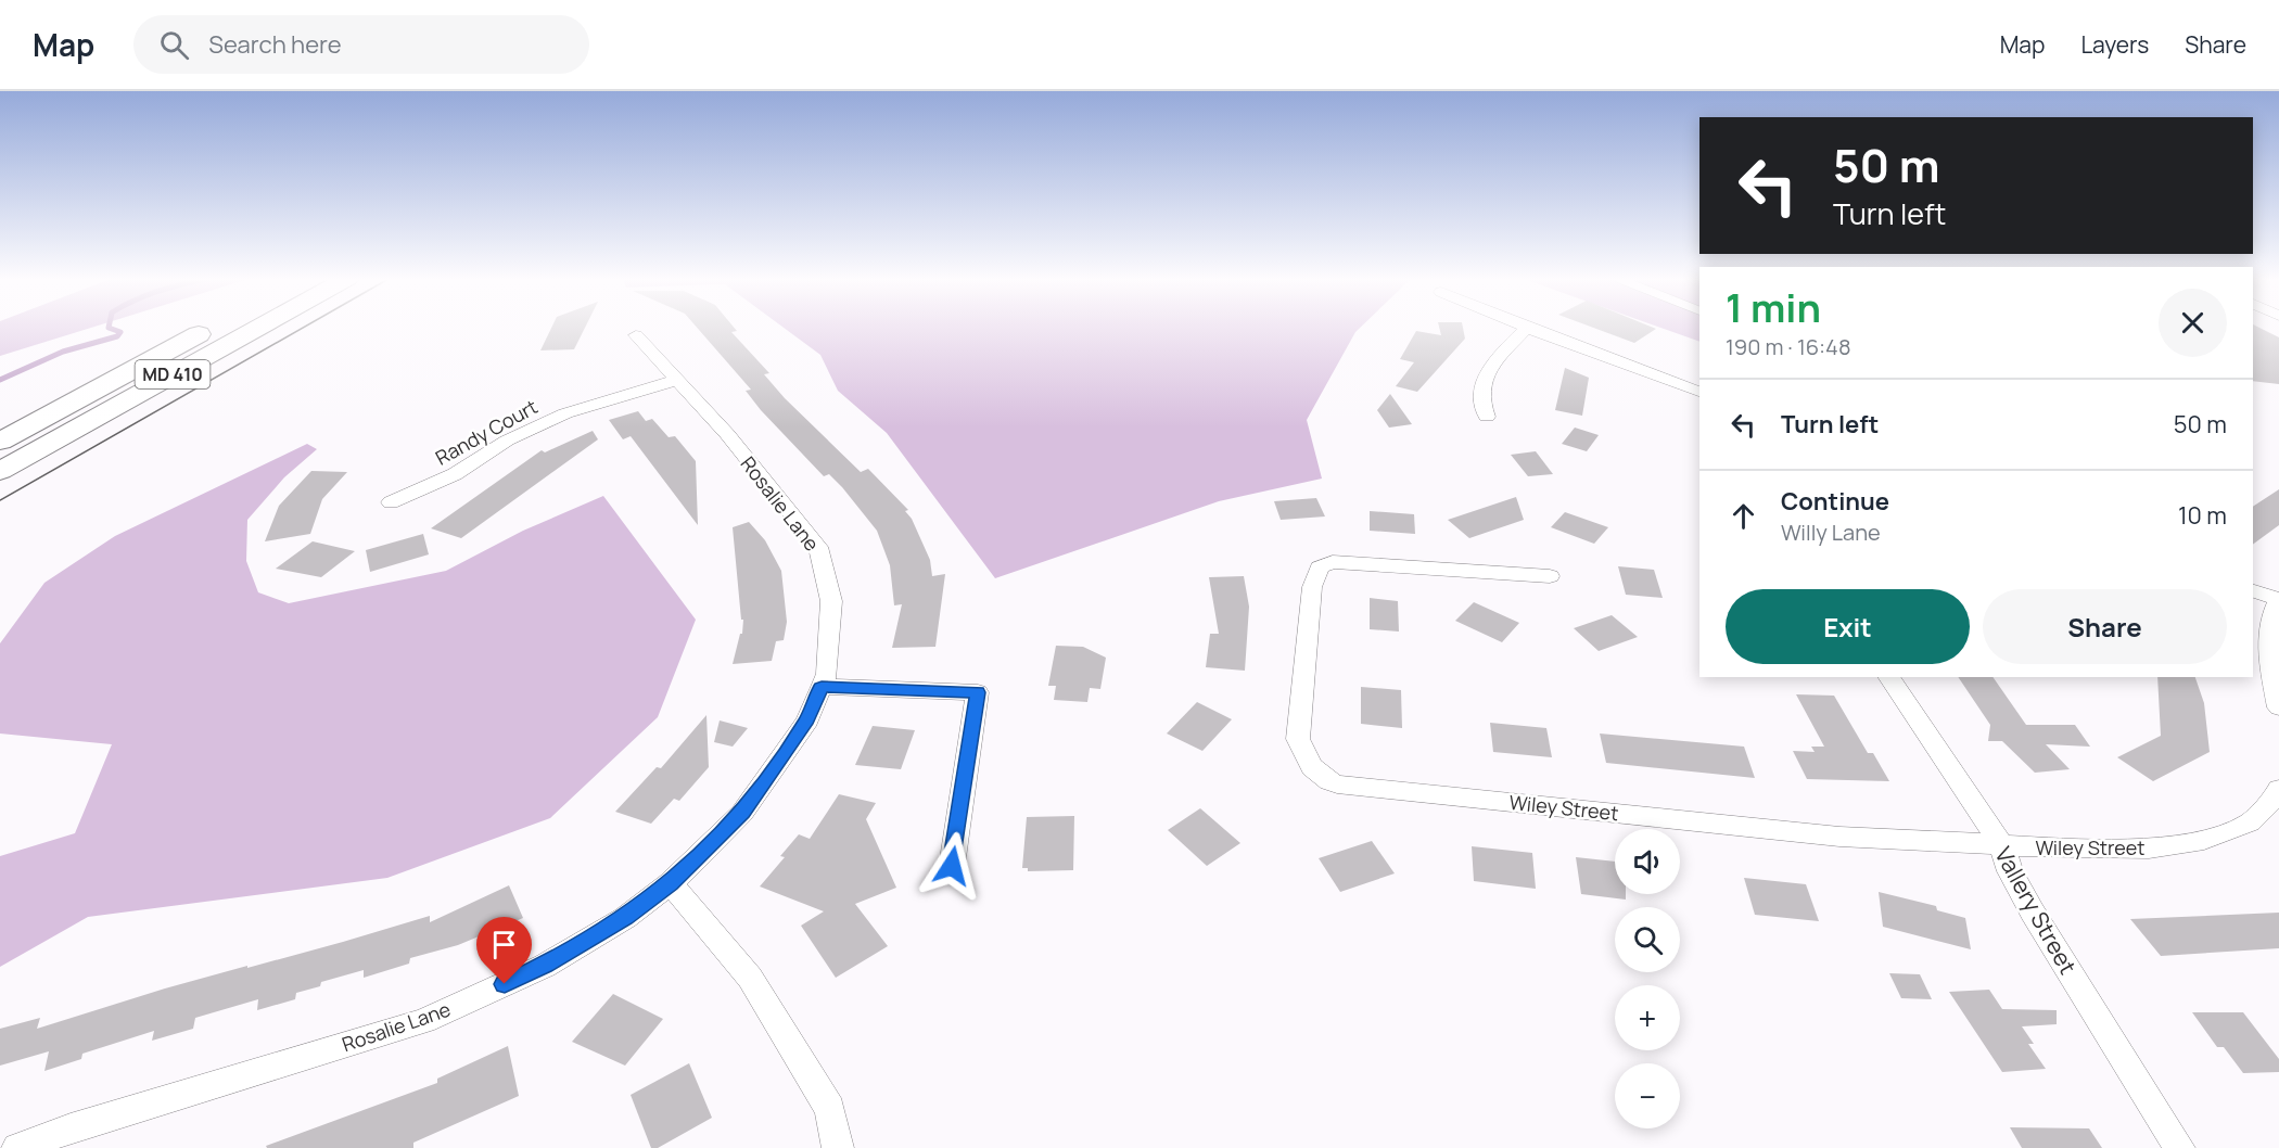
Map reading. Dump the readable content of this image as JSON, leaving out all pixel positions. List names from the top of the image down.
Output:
{
  "streets": {
    "main road": ["MD 410"],
    "street": [
      "Randy Court",
      "Rosalie Lane",
      "Wiley Street",
      "Vallery Street"
    ]
  },
  "crossings": [
    ["Randy Court", "Rosalie Lane"],
    ["Wiley Street", "Vallery Street"]
  ],
  "page": {
    "header": "Map",
    "search": "Search here",
    "nav": ["Map", "Layers", "Share"],
    "turn": ["50 m", "Turn left"],
    "heading": ["1 min", "190 m · 16:48"],
    "list": [
      {
        "name": "Turn left",
        "value": "50 m"
      },
      {
        "name": "Continue",
        "note": "Willy Lane",
        "value": "10 m"
      }
    ],
    "buttons": ["Exit", "Share"],
    "map_buttons": ["+", "−"]
  }
}
